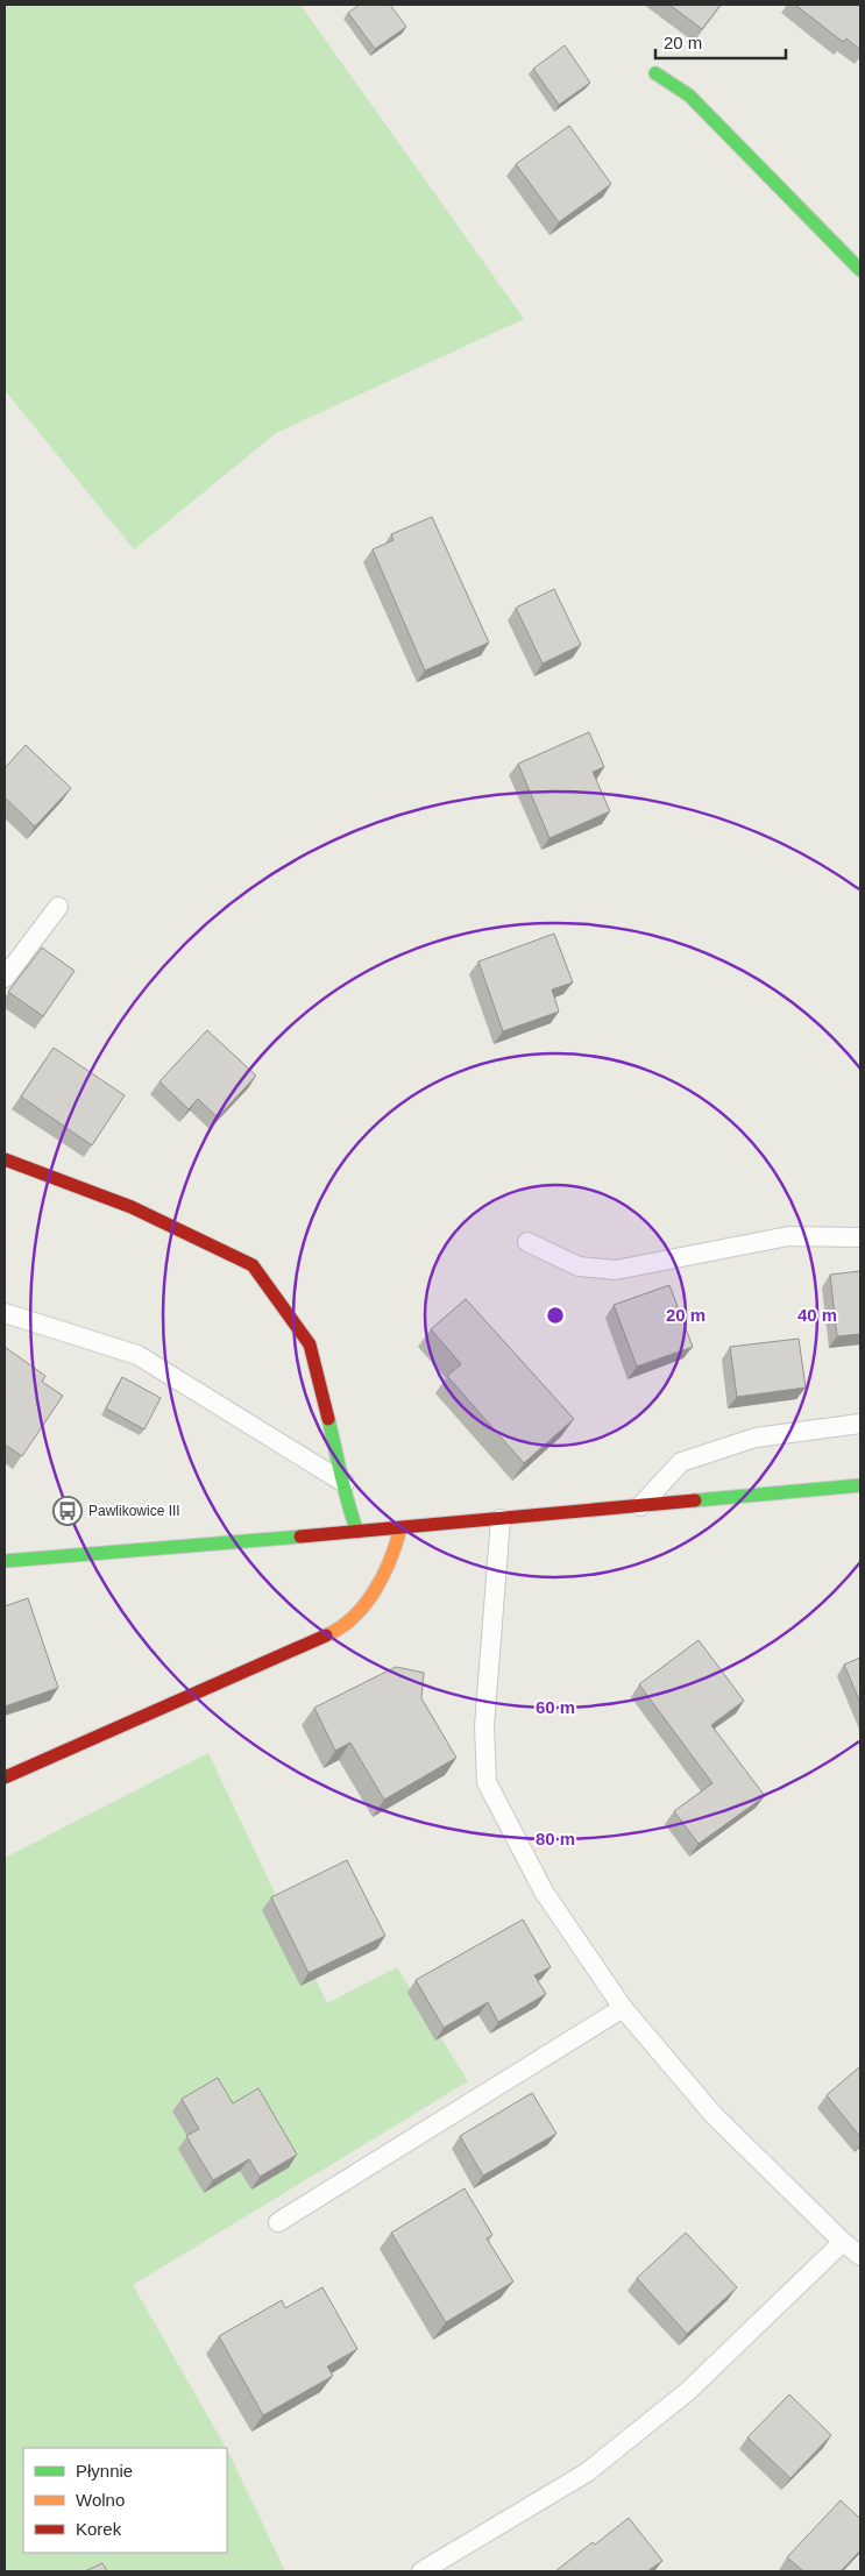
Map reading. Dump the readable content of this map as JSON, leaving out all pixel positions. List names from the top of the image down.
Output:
{
  "places": {
    "bus stop": ["Pawlikowice III"]
  },
  "legend": ["Płynnie", "Wolno", "Korek"],
  "scale_bar": "20 m",
  "rings": [
    "20 m",
    "40 m",
    "60 m",
    "80 m"
  ]
}
